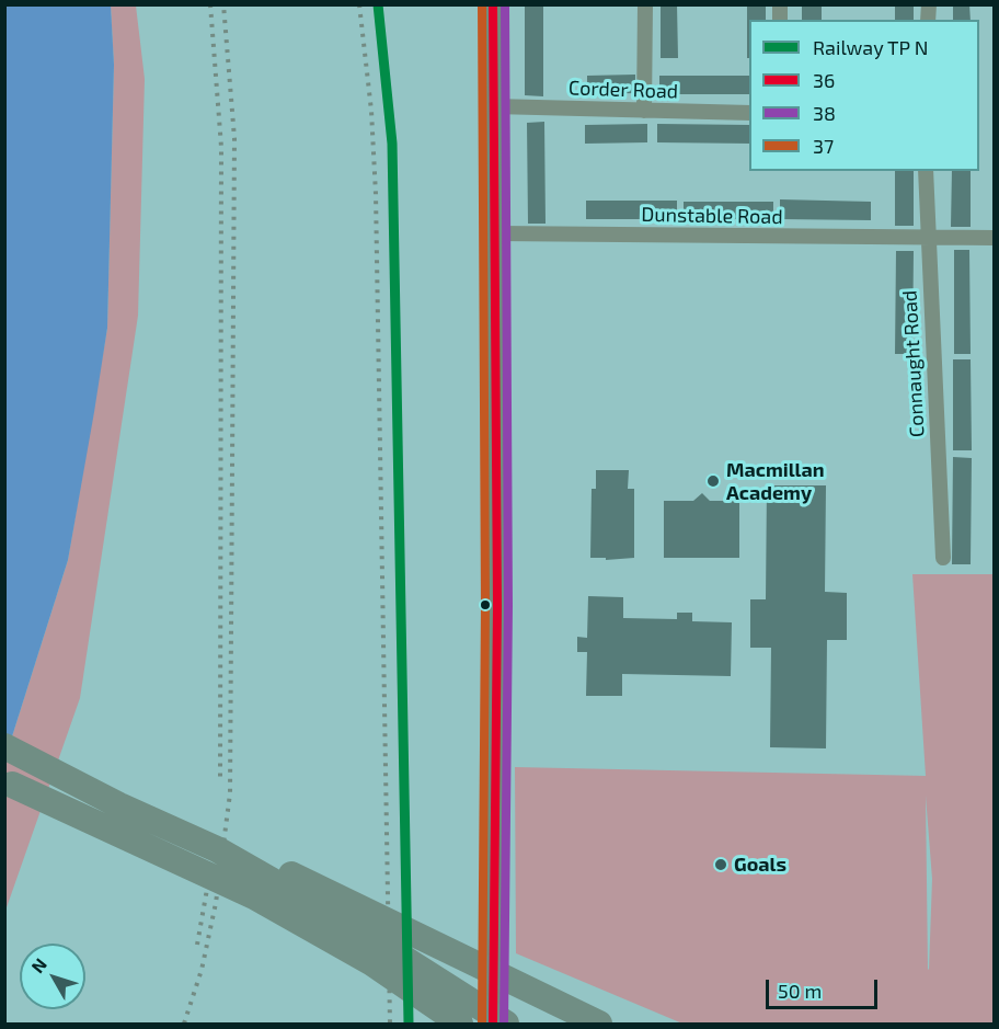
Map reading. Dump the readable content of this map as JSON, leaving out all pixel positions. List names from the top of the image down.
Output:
{
  "streets": {
    "street": ["Corder Road", "Dunstable Road", "Connaught Road"]
  },
  "crossings": [
    ["Dunstable Road", "Connaught Road"]
  ],
  "places": ["Macmillan Academy", "Goals"],
  "lines": ["transit line 36", "transit line 38", "transit line 37"],
  "legend": [
    "Railway TP N",
    "36",
    "38",
    "37"
  ],
  "scale_bar": "50 m",
  "north": "top left"
}
